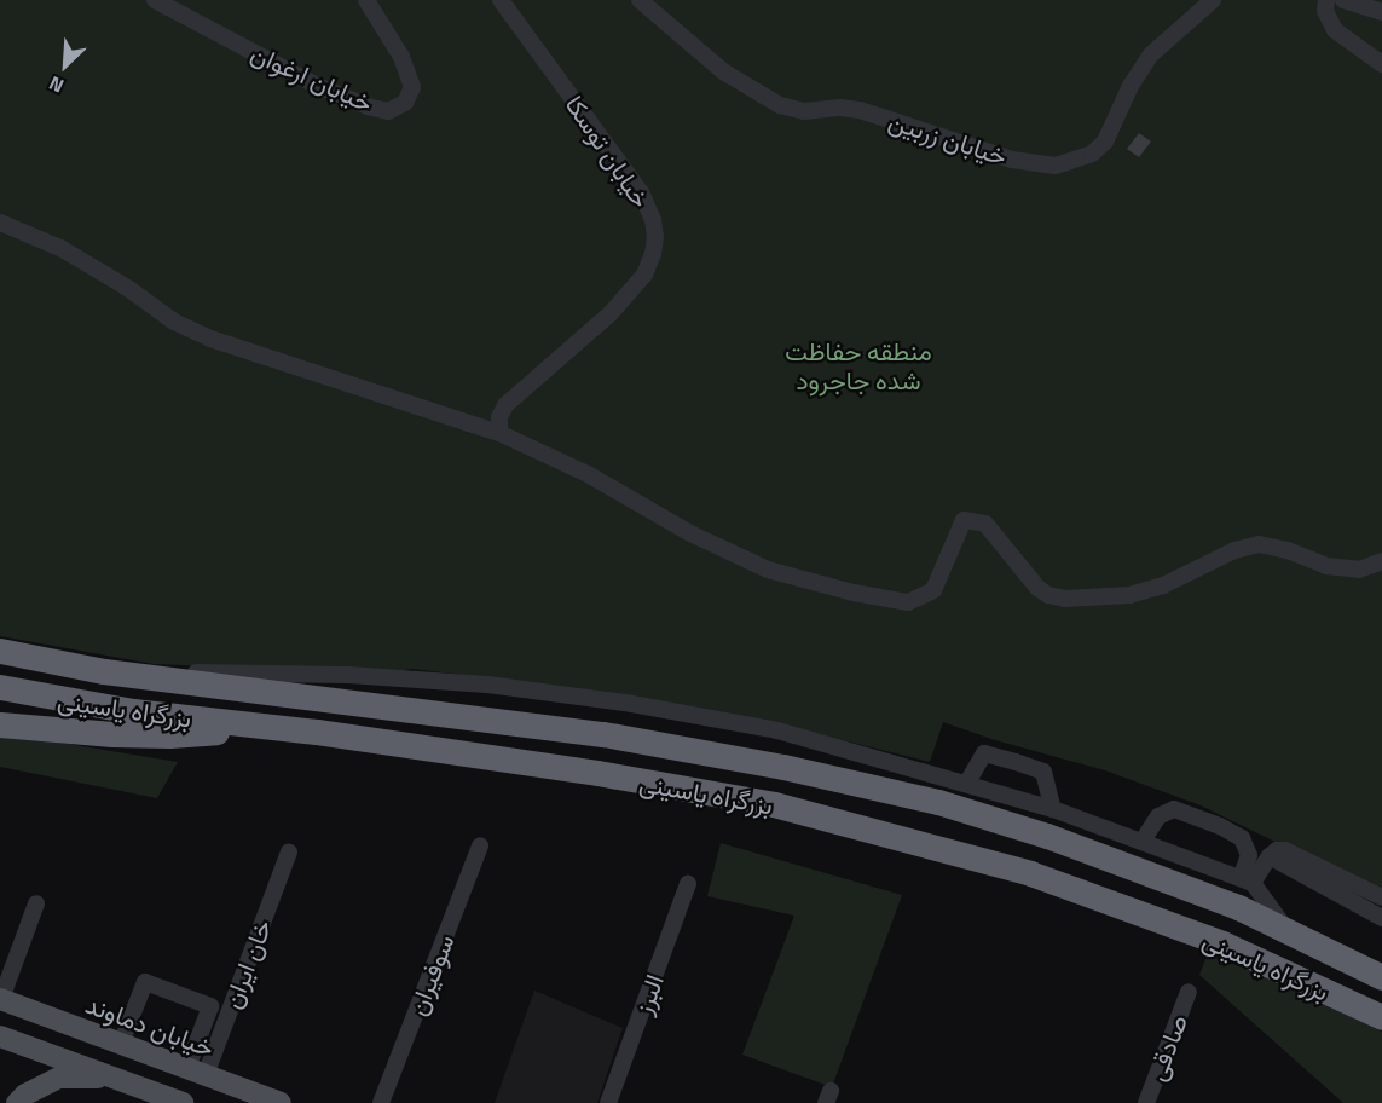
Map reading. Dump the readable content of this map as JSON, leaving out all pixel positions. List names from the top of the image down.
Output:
{
  "streets": {
    "highway": ["بزرگراه یاسینی"],
    "main road": ["خیابان دماوند"],
    "lane": [
      "خیابان ارغوان",
      "خیابان زربین",
      "خیابان توسکا",
      "خان ایران",
      "سوفیران",
      "البرز",
      "صادقی"
    ]
  },
  "crossings": [
    ["خان ایران", "خیابان دماوند"]
  ],
  "parks": ["منطقه حفاظت شده جاجرود"],
  "north": "bottom left"
}
